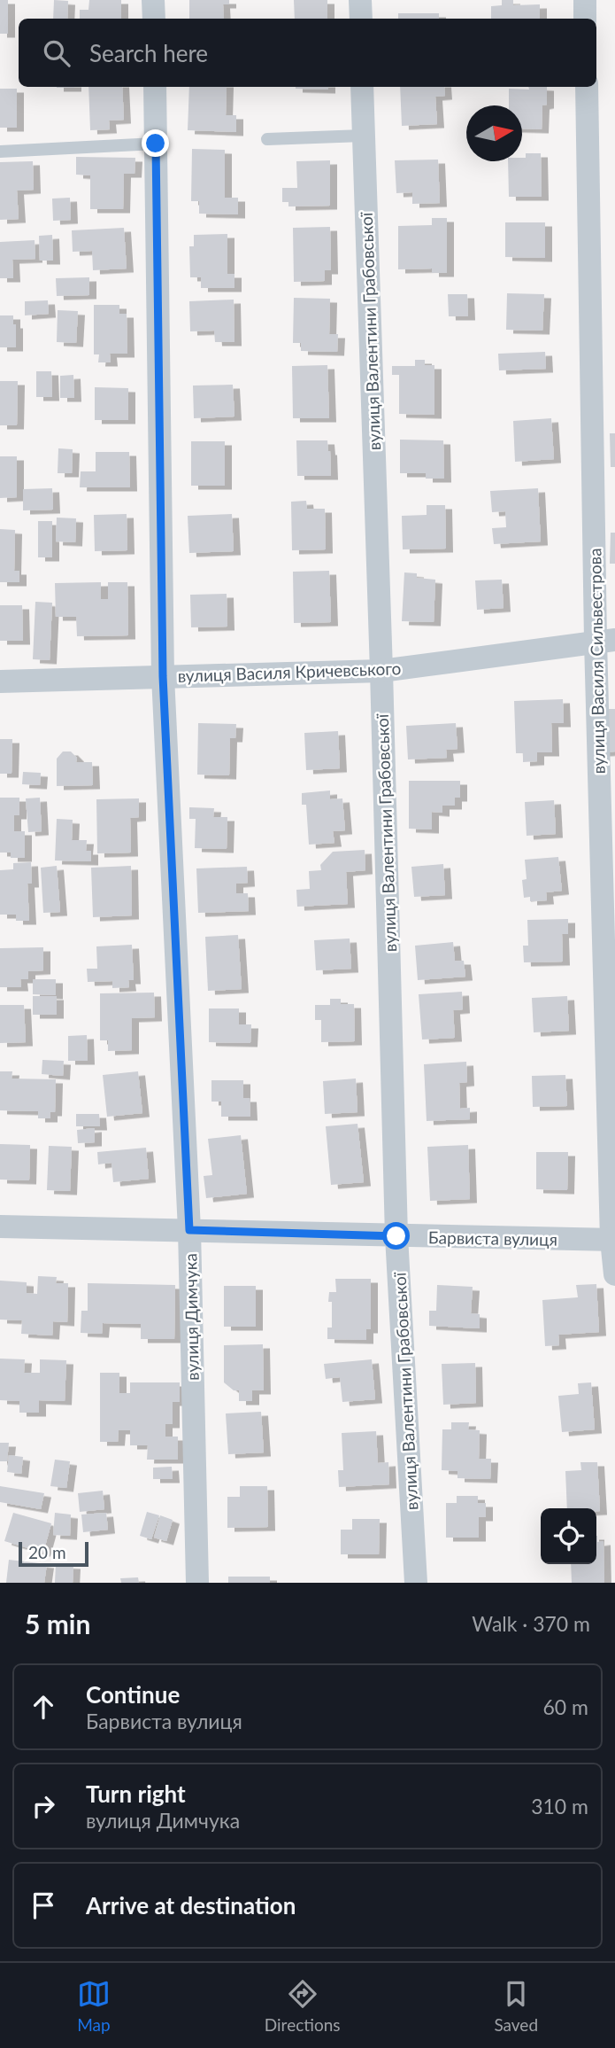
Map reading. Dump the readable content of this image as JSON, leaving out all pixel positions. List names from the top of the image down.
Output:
{
  "streets": {
    "street": [
      "вулиця Валентини Грабовської",
      "вулиця Василя Сильвестрова",
      "вулиця Василя Кричевського",
      "Барвиста вулиця",
      "вулиця Димчука"
    ]
  },
  "crossings": [
    ["вулиця Валентини Грабовської", "вулиця Василя Кричевського"],
    ["вулиця Валентини Грабовської", "Барвиста вулиця"],
    ["вулиця Василя Сильвестрова", "вулиця Василя Кричевського"],
    ["вулиця Василя Сильвестрова", "Барвиста вулиця"],
    ["вулиця Василя Кричевського", "вулиця Димчука"],
    ["Барвиста вулиця", "вулиця Димчука"]
  ],
  "scale_bar": "20 m",
  "north": "right",
  "page": {
    "search": "Search here",
    "scale": "20 m",
    "heading": ["5 min", "Walk · 370 m"],
    "list": [
      ["Continue", "Барвиста вулиця", "60 m"],
      ["Turn right", "вулиця Димчука", "310 m"],
      "Arrive at destination"
    ],
    "nav": ["Map", "Directions", "Saved"]
  }
}
